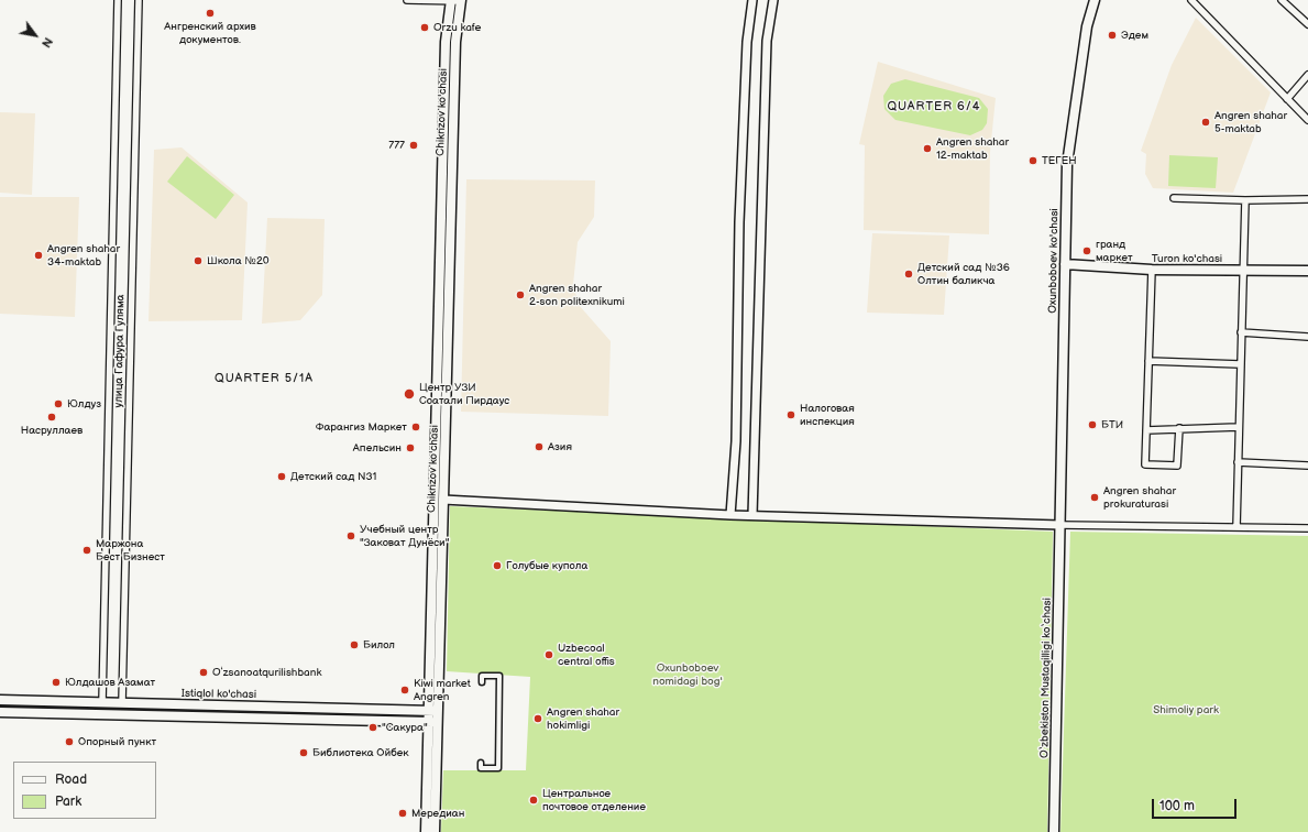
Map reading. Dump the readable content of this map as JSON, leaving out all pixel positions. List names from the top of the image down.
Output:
{
  "streets": {
    "main road": [
      "Chikrizov ko'chasi",
      "Turon ko'chasi",
      "Oxunboboev ko'chasi",
      "O‘zbekiston Mustaqilligi ko‘chasi",
      "Istiqlol ko'chasi"
    ],
    "street": ["улица Гафура Гуляма"]
  },
  "crossings": [
    ["Chikrizov ko'chasi", "Istiqlol ko'chasi"],
    ["Turon ko'chasi", "Oxunboboev ko'chasi"],
    ["Oxunboboev ko'chasi", "O‘zbekiston Mustaqilligi ko‘chasi"],
    ["улица Гафура Гуляма", "Istiqlol ko'chasi"]
  ],
  "districts": ["QUARTER 6/4", "QUARTER 5/1A"],
  "parks": ["Oxunboboev nomidagi bog'", "Shimoliy park"],
  "places": [
    "Ангренский архив документов.",
    "Orzu kafe",
    "Эдем",
    "Angren shahar 5-maktab",
    "777",
    "Angren shahar 12-maktab",
    "ТЕГЕН",
    "гранд маркет",
    "Angren shahar 34-maktab",
    "Школа №20",
    "Детский сад №36 Олтин баликча",
    "Angren shahar 2-son politexnikumi",
    "Центр УЗИ Соатали Пирдаус",
    "Юлдуз",
    "Налоговая инспекция",
    "Насруллаев",
    "БТИ",
    "Фарангиз Маркет",
    "Азия",
    "Апельсин",
    "Детский сад N31",
    "Angren shahar prokuraturasi",
    "Учебный центр \"Заковат Дунёси\"",
    "Маржона Бест Бизнест",
    "Голубые купола",
    "Билол",
    "Uzbecoal central offis",
    "Oʻzsanoatqurilishbank",
    "Юлдашов Азамат",
    "Kiwi market Angren",
    "Angren shahar hokimligi",
    "\"Сакура\"",
    "Опорный пункт",
    "Библиотека Ойбек",
    "Центральное почтовое отделение",
    "Мередиан"
  ],
  "legend": ["Road", "Park"],
  "scale_bar": "100 m",
  "north": "bottom right"
}
